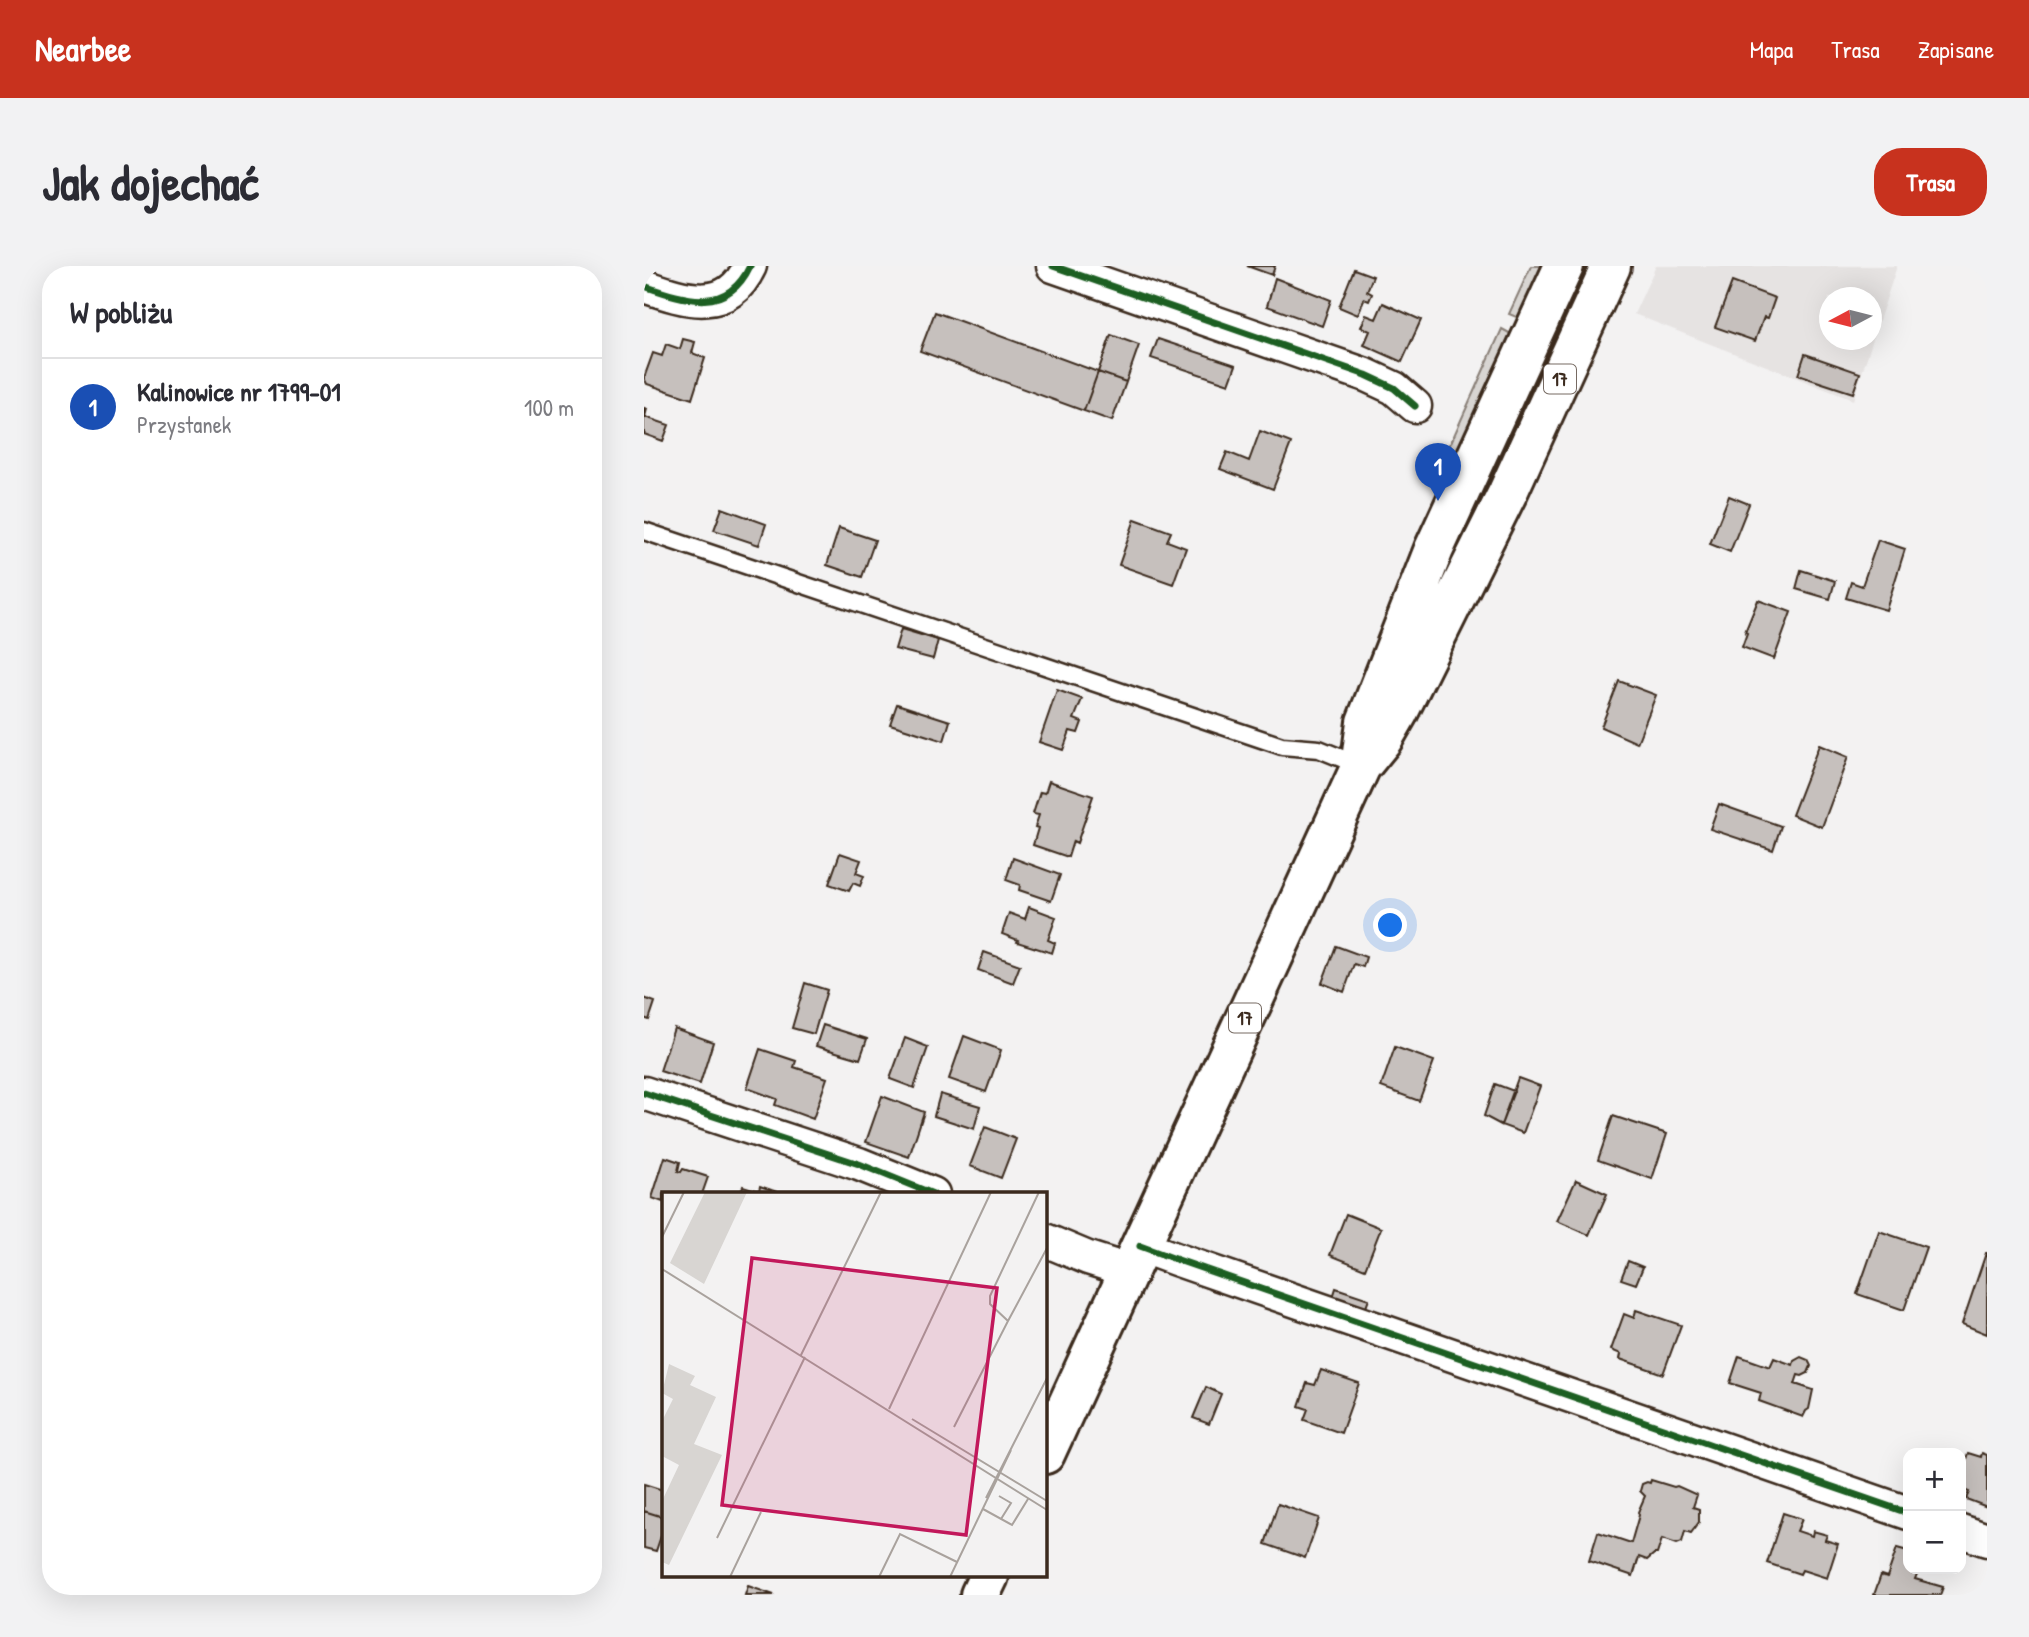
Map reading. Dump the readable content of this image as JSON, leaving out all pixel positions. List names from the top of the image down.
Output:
{
  "streets": {
    "highway": ["17"]
  },
  "north": "left",
  "page": {
    "header": "Nearbee",
    "nav": ["Mapa", "Trasa", "Zapisane"],
    "buttons": "Trasa",
    "title": "Jak dojechać",
    "heading": "W pobliżu",
    "list": [
      {
        "mark": "1",
        "name": "Kalinowice nr 1799-01",
        "note": "Przystanek",
        "value": "100 m"
      }
    ],
    "pins": "1",
    "map_buttons": ["+", "−"]
  }
}
